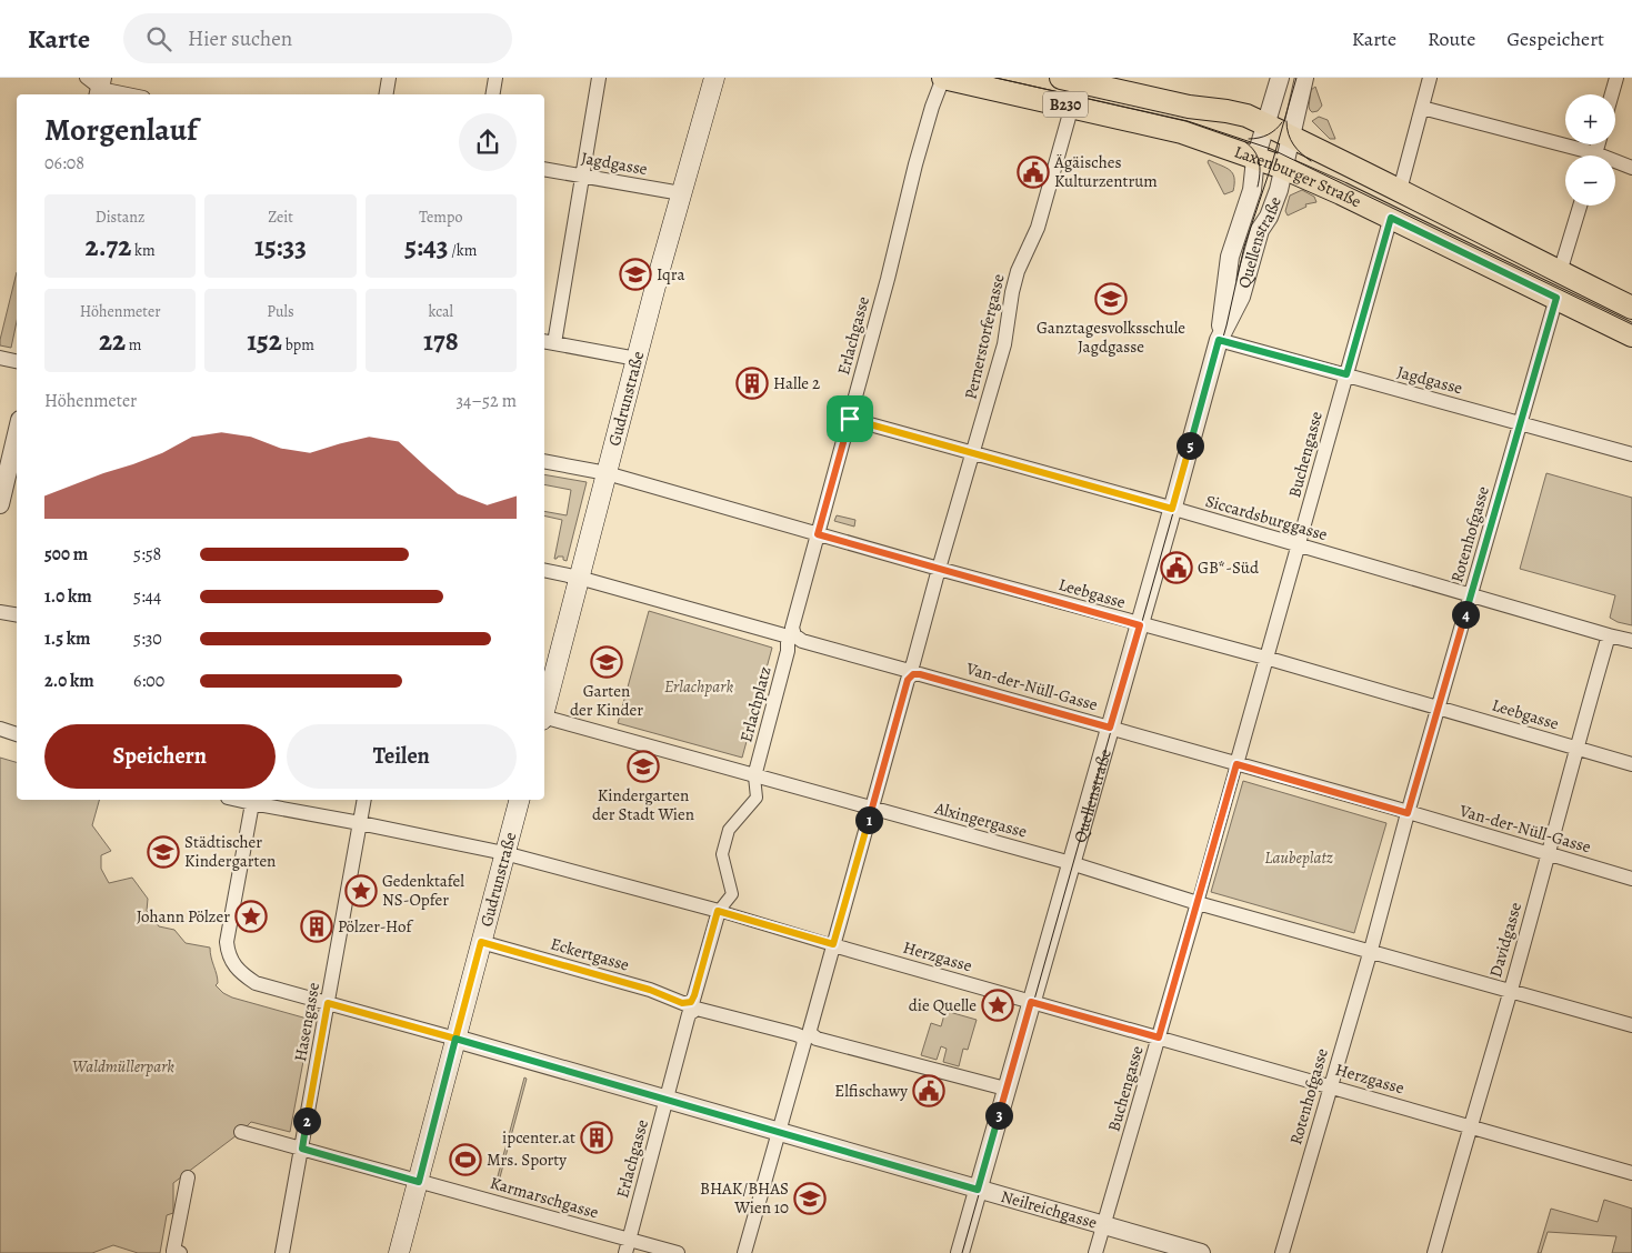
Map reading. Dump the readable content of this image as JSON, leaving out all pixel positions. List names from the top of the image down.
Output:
{
  "streets": {
    "main road": ["B230", "Laxenburger Straße", "Gudrunstraße"],
    "street": [
      "Jagdgasse",
      "Quellenstraße",
      "Erlachgasse",
      "Pernerstorfergasse",
      "Buchengasse",
      "Siccardsburggasse",
      "Rotenhofgasse",
      "Leebgasse",
      "Van-der-Nüll-Gasse",
      "Erlachplatz",
      "Alxingergasse",
      "Davidgasse",
      "Eckertgasse",
      "Herzgasse",
      "Hasengasse",
      "Karmarschgasse",
      "Neilreichgasse"
    ]
  },
  "crossings": [
    ["Jagdgasse", "Quellenstraße"],
    ["Jagdgasse", "Gudrunstraße"],
    ["Jagdgasse", "Buchengasse"],
    ["Jagdgasse", "Rotenhofgasse"],
    ["Laxenburger Straße", "Quellenstraße"],
    ["Laxenburger Straße", "Erlachgasse"],
    ["Laxenburger Straße", "Pernerstorfergasse"],
    ["Laxenburger Straße", "Buchengasse"],
    ["Laxenburger Straße", "Rotenhofgasse"],
    ["Quellenstraße", "Siccardsburggasse"],
    ["Quellenstraße", "Leebgasse"],
    ["Quellenstraße", "Van-der-Nüll-Gasse"],
    ["Quellenstraße", "Alxingergasse"],
    ["Quellenstraße", "Eckertgasse"],
    ["Quellenstraße", "Herzgasse"],
    ["Quellenstraße", "Neilreichgasse"],
    ["Erlachgasse", "Siccardsburggasse"],
    ["Erlachgasse", "Leebgasse"],
    ["Erlachgasse", "Van-der-Nüll-Gasse"],
    ["Erlachgasse", "Erlachplatz"],
    ["Erlachgasse", "Alxingergasse"],
    ["Erlachgasse", "Eckertgasse"],
    ["Erlachgasse", "Herzgasse"],
    ["Erlachgasse", "Karmarschgasse"],
    ["Erlachgasse", "Neilreichgasse"],
    ["Pernerstorfergasse", "Siccardsburggasse"],
    ["Pernerstorfergasse", "Leebgasse"],
    ["Pernerstorfergasse", "Van-der-Nüll-Gasse"],
    ["Pernerstorfergasse", "Alxingergasse"],
    ["Pernerstorfergasse", "Eckertgasse"],
    ["Pernerstorfergasse", "Herzgasse"],
    ["Pernerstorfergasse", "Neilreichgasse"],
    ["Gudrunstraße", "Leebgasse"],
    ["Gudrunstraße", "Erlachplatz"],
    ["Gudrunstraße", "Eckertgasse"],
    ["Gudrunstraße", "Herzgasse"],
    ["Gudrunstraße", "Karmarschgasse"],
    ["Gudrunstraße", "Neilreichgasse"],
    ["Buchengasse", "Siccardsburggasse"],
    ["Buchengasse", "Leebgasse"],
    ["Buchengasse", "Van-der-Nüll-Gasse"],
    ["Buchengasse", "Alxingergasse"],
    ["Buchengasse", "Herzgasse"],
    ["Buchengasse", "Neilreichgasse"],
    ["Siccardsburggasse", "Rotenhofgasse"],
    ["Siccardsburggasse", "Davidgasse"],
    ["Rotenhofgasse", "Leebgasse"],
    ["Rotenhofgasse", "Van-der-Nüll-Gasse"],
    ["Rotenhofgasse", "Herzgasse"],
    ["Leebgasse", "Davidgasse"],
    ["Van-der-Nüll-Gasse", "Davidgasse"],
    ["Erlachplatz", "Alxingergasse"],
    ["Davidgasse", "Herzgasse"],
    ["Herzgasse", "Hasengasse"],
    ["Herzgasse", "Neilreichgasse"],
    ["Hasengasse", "Karmarschgasse"],
    ["Hasengasse", "Neilreichgasse"]
  ],
  "parks": ["Erlachpark", "Laubeplatz", "Waldmüllerpark"],
  "places": {
    "public building": ["Ägäisches Kulturzentrum", "GB*-Süd", "Elfischawy"],
    "school or university": [
      "Iqra",
      "Ganztagesvolksschule Jagdgasse",
      "Garten der Kinder",
      "Kindergarten der Stadt Wien",
      "Städtischer Kindergarten",
      "BHAK/BHAS Wien 10"
    ],
    "building": ["Halle 2", "Pölzer-Hof", "ipcenter.at"],
    "place": ["Gedenktafel NS-Opfer", "Johann Pölzer", "die Quelle"],
    "sports": ["Mrs. Sporty"]
  },
  "page": {
    "header": "Karte",
    "search": "Hier suchen",
    "nav": ["Karte", "Route", "Gespeichert"],
    "map_buttons": ["+", "−"],
    "heading": ["Morgenlauf", "06:08"],
    "stats": [
      ["Distanz", "2.72 km"],
      ["Zeit", "15:33"],
      ["Tempo", "5:43 /km"],
      ["Höhenmeter", "22 m"],
      ["Puls", "152 bpm"],
      ["kcal", "178"]
    ],
    "chart": ["Höhenmeter", "34–52 m"],
    "pins": [
      "5",
      "4",
      "1",
      "3",
      "2"
    ],
    "list": [
      {
        "name": "500 m",
        "note": "5:58"
      },
      {
        "name": "1.0 km",
        "note": "5:44"
      },
      {
        "name": "1.5 km",
        "note": "5:30"
      },
      {
        "name": "2.0 km",
        "note": "6:00"
      }
    ],
    "buttons": ["Speichern", "Teilen"]
  }
}
